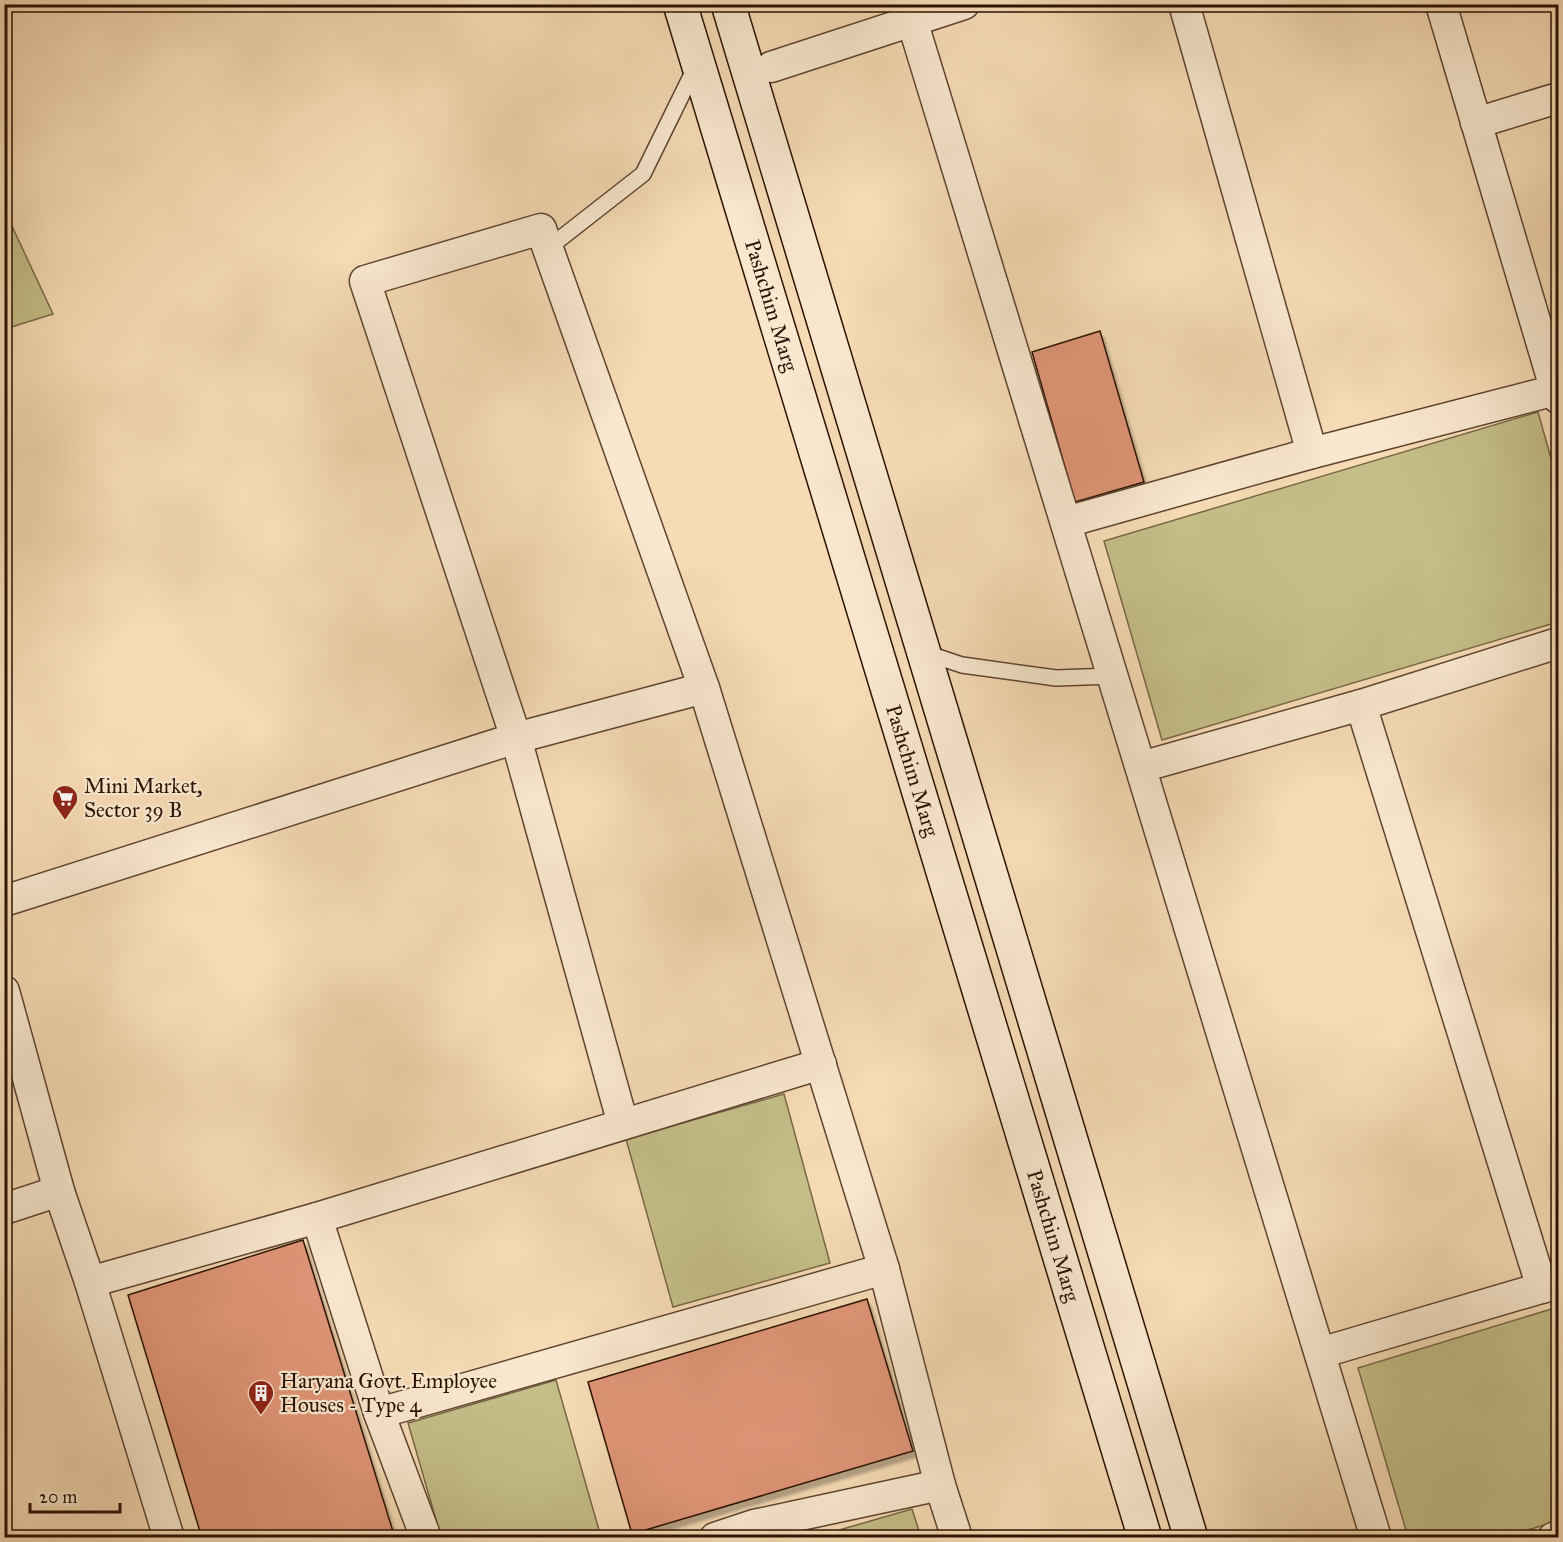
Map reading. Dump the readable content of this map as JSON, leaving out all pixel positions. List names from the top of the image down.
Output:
{
  "streets": {
    "main road": ["Pashchim Marg"]
  },
  "places": {
    "supermarket": ["Mini Market, Sector 39 B"],
    "building": ["Haryana Govt. Employee Houses - Type 4"]
  },
  "scale_bar": "20 m"
}
